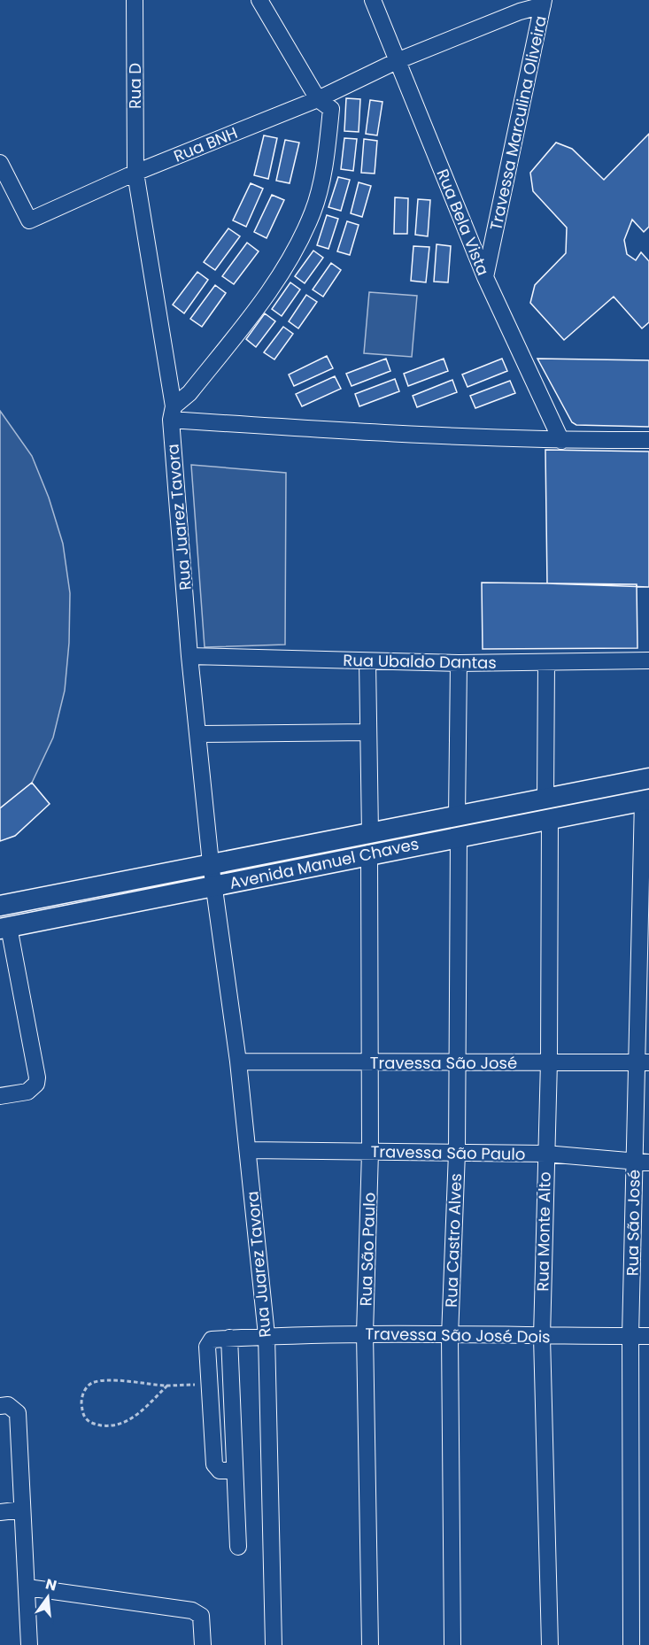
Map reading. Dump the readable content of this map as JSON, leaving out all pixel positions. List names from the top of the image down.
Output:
{
  "streets": {
    "main road": ["Avenida Manuel Chaves"],
    "street": [
      "Rua D",
      "Travessa Marculina Oliveira",
      "Rua BNH",
      "Rua Bela Vista",
      "Rua Juarez Tavora",
      "Rua Ubaldo Dantas",
      "Travessa São José",
      "Travessa São Paulo",
      "Rua São José",
      "Rua Monte Alto",
      "Rua Castro Alves",
      "Rua São Paulo",
      "Travessa São José Dois"
    ]
  },
  "crossings": [
    ["Rua D", "Rua BNH"],
    ["Rua D", "Rua Juarez Tavora"],
    ["Travessa Marculina Oliveira", "Rua BNH"],
    ["Travessa Marculina Oliveira", "Rua Bela Vista"],
    ["Rua BNH", "Rua Bela Vista"],
    ["Rua BNH", "Rua Juarez Tavora"],
    ["Rua Juarez Tavora", "Rua Ubaldo Dantas"],
    ["Rua Juarez Tavora", "Avenida Manuel Chaves"],
    ["Rua Juarez Tavora", "Travessa São José"],
    ["Rua Juarez Tavora", "Travessa São Paulo"],
    ["Rua Juarez Tavora", "Travessa São José Dois"],
    ["Rua Ubaldo Dantas", "Rua Monte Alto"],
    ["Rua Ubaldo Dantas", "Rua Castro Alves"],
    ["Avenida Manuel Chaves", "Rua São José"],
    ["Avenida Manuel Chaves", "Rua Monte Alto"],
    ["Avenida Manuel Chaves", "Rua Castro Alves"],
    ["Avenida Manuel Chaves", "Rua São Paulo"],
    ["Travessa São José", "Rua São José"],
    ["Travessa São José", "Rua Monte Alto"],
    ["Travessa São José", "Rua Castro Alves"],
    ["Travessa São José", "Rua São Paulo"],
    ["Travessa São Paulo", "Rua São José"],
    ["Travessa São Paulo", "Rua Monte Alto"],
    ["Travessa São Paulo", "Rua Castro Alves"],
    ["Travessa São Paulo", "Rua São Paulo"],
    ["Rua São José", "Travessa São José Dois"],
    ["Rua Monte Alto", "Travessa São José Dois"],
    ["Rua Castro Alves", "Travessa São José Dois"],
    ["Rua São Paulo", "Travessa São José Dois"]
  ],
  "north": "top"
}
